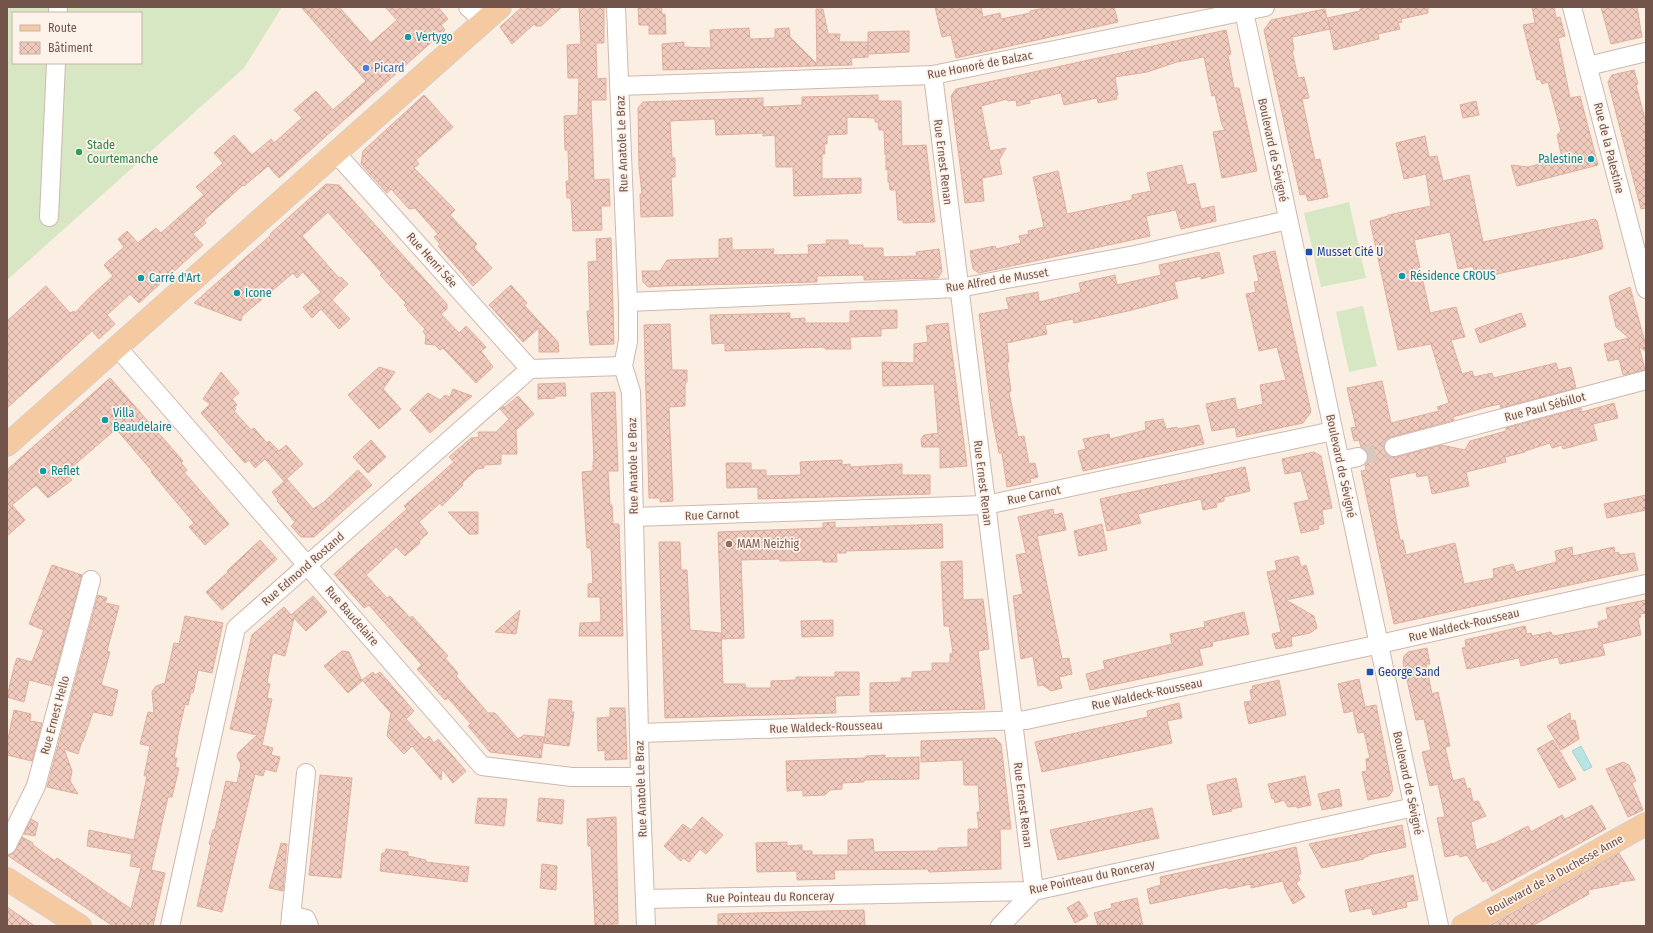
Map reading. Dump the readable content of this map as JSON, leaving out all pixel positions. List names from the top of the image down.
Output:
{
  "streets": {
    "main road": ["Boulevard de la Duchesse Anne"],
    "street": [
      "Rue Honoré de Balzac",
      "Rue Anatole Le Braz",
      "Rue de la Palestine",
      "Boulevard de Sévigné",
      "Rue Ernest Renan",
      "Rue Henri Sée",
      "Rue Alfred de Musset",
      "Rue Paul Sébillot",
      "Rue Carnot",
      "Rue Edmond Rostand",
      "Rue Baudelaire",
      "Rue Waldeck-Rousseau",
      "Rue Ernest Hello",
      "Rue Pointeau du Ronceray"
    ]
  },
  "crossings": [
    ["Rue Honoré de Balzac", "Rue Anatole Le Braz"],
    ["Rue Honoré de Balzac", "Boulevard de Sévigné"],
    ["Rue Honoré de Balzac", "Rue Ernest Renan"],
    ["Rue Anatole Le Braz", "Rue Alfred de Musset"],
    ["Rue Anatole Le Braz", "Rue Carnot"],
    ["Rue Anatole Le Braz", "Rue Baudelaire"],
    ["Rue Anatole Le Braz", "Rue Waldeck-Rousseau"],
    ["Rue Anatole Le Braz", "Rue Pointeau du Ronceray"],
    ["Boulevard de Sévigné", "Rue Alfred de Musset"],
    ["Boulevard de Sévigné", "Rue Carnot"],
    ["Boulevard de Sévigné", "Rue Waldeck-Rousseau"],
    ["Boulevard de Sévigné", "Rue Pointeau du Ronceray"],
    ["Rue Ernest Renan", "Rue Alfred de Musset"],
    ["Rue Ernest Renan", "Rue Carnot"],
    ["Rue Ernest Renan", "Rue Waldeck-Rousseau"],
    ["Rue Ernest Renan", "Rue Pointeau du Ronceray"],
    ["Rue Henri Sée", "Rue Edmond Rostand"],
    ["Rue Edmond Rostand", "Rue Baudelaire"]
  ],
  "places": {
    "other": [
      "Vertygo",
      "Picard",
      "Stade Courtemanche",
      "Palestine",
      "Résidence CROUS",
      "Carré d'Art",
      "Icone",
      "Villa Beaudelaire",
      "Reflet",
      "MAM Neizhig"
    ],
    "transit": ["Musset Cité U", "George Sand"]
  },
  "legend": ["Route", "Bâtiment"]
}
